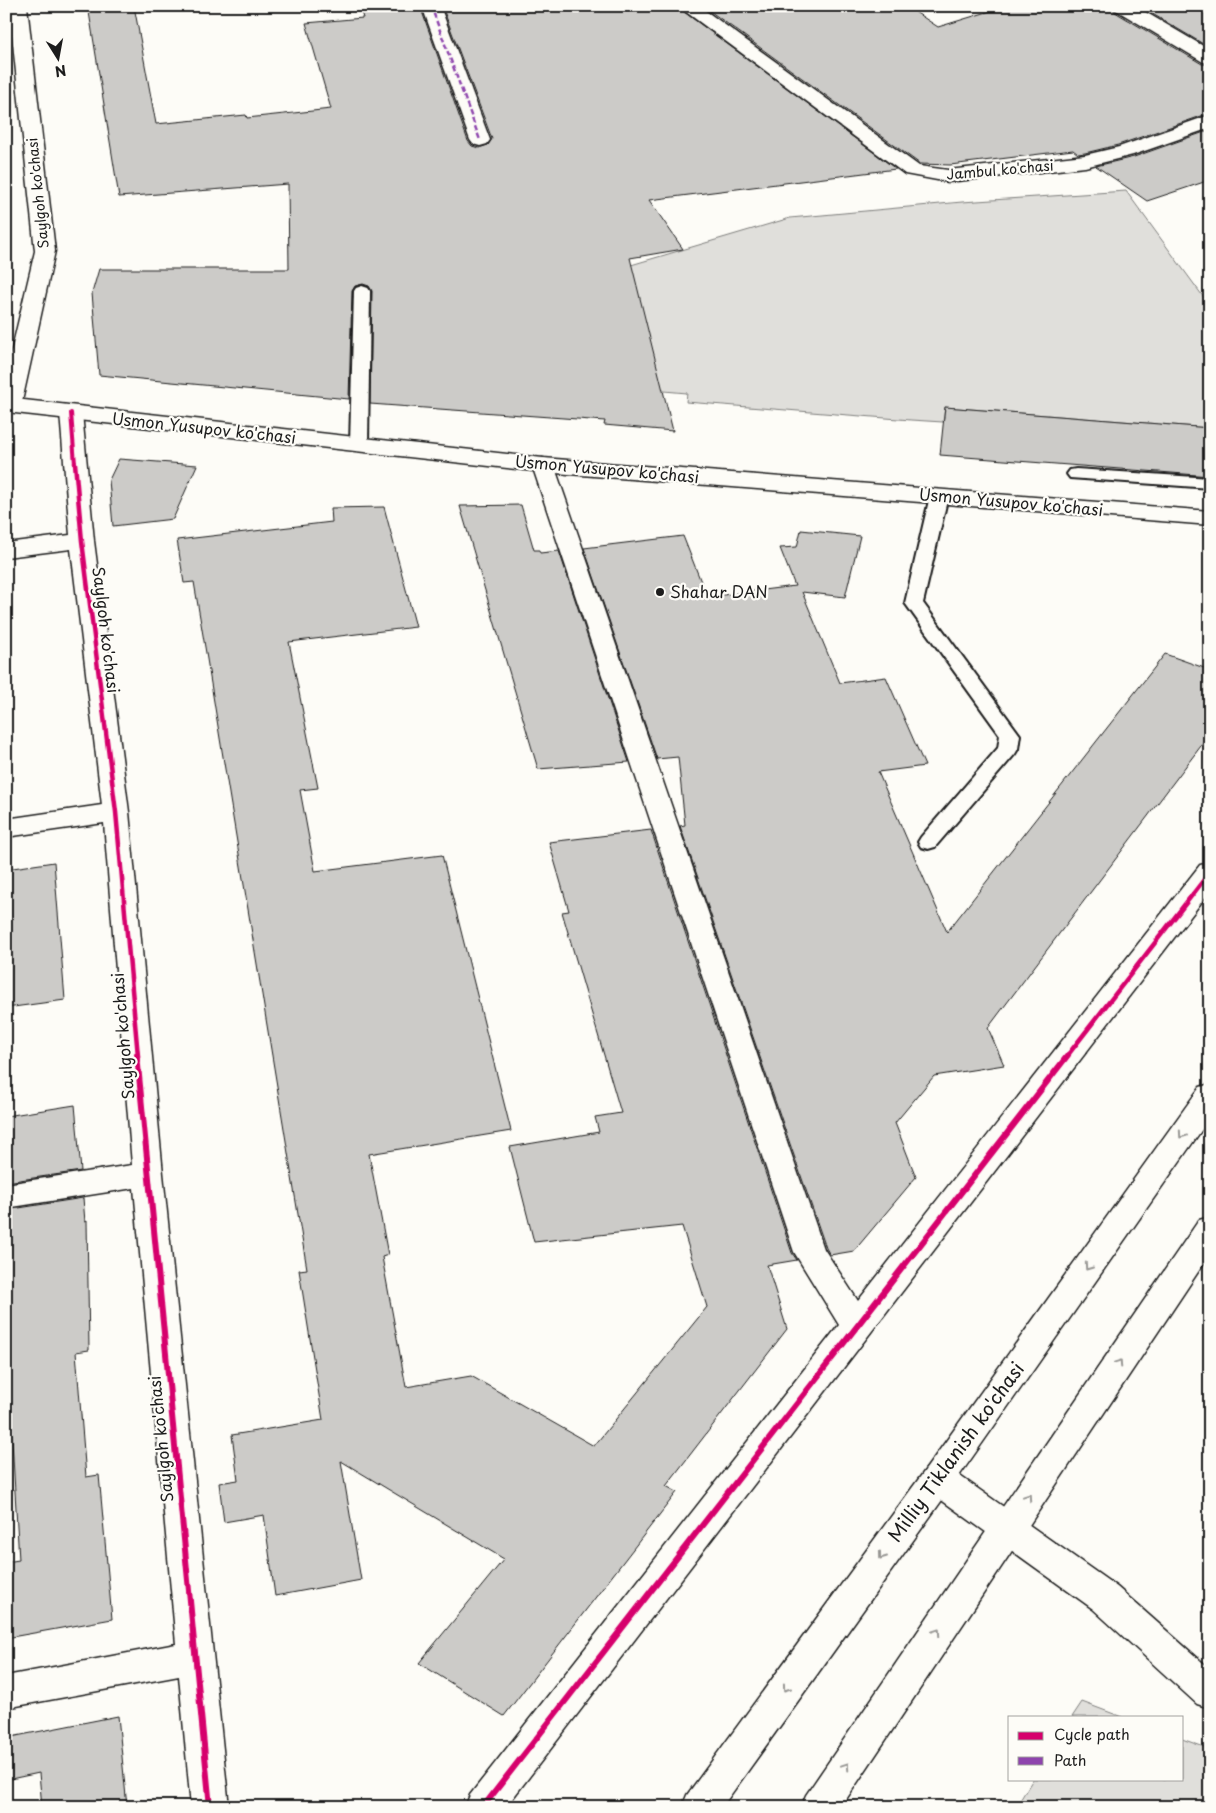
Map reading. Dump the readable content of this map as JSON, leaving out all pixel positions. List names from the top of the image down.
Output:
{
  "streets": {
    "street": [
      "Jambul ko'chasi",
      "Saylgoh ko'chasi",
      "Usmon Yusupov ko'chasi",
      "Milliy Tiklanish ko'chasi"
    ]
  },
  "crossings": [
    ["Saylgoh ko'chasi", "Usmon Yusupov ko'chasi"]
  ],
  "places": ["Shahar DAN"],
  "legend": ["Cycle path", "Path"],
  "north": "bottom"
}
